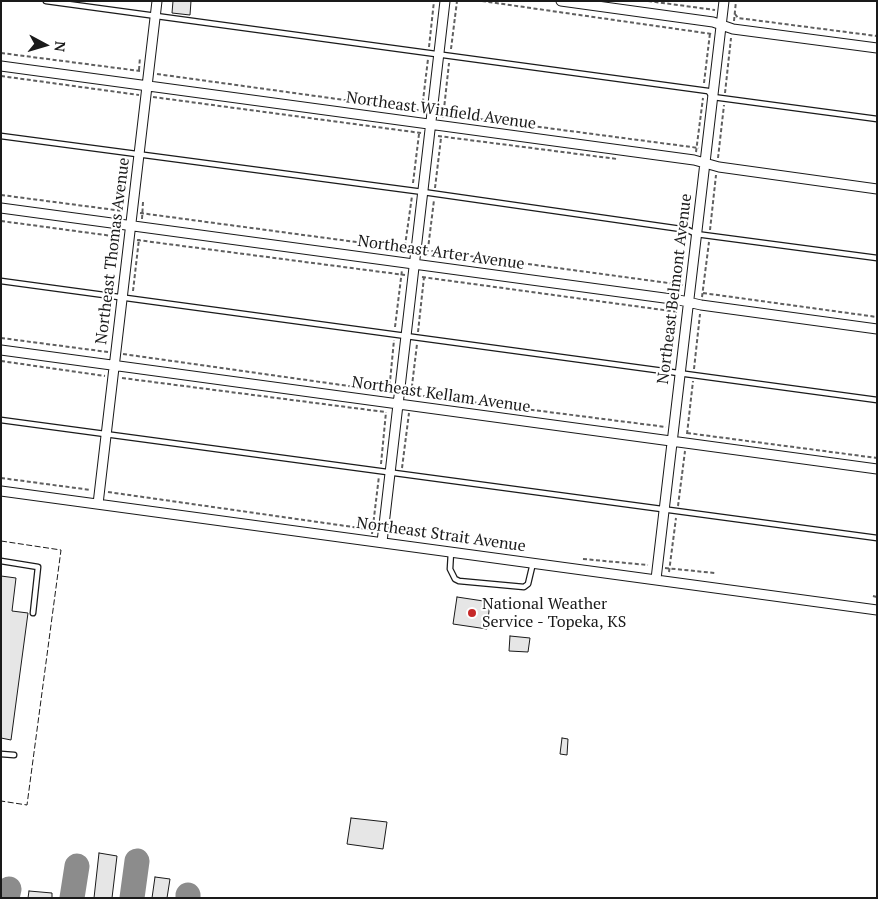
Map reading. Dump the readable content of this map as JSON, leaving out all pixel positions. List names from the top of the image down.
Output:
{
  "streets": {
    "street": [
      "Northeast Winfield Avenue",
      "Northeast Thomas Avenue",
      "Northeast Arter Avenue",
      "Northeast Belmont Avenue",
      "Northeast Kellam Avenue",
      "Northeast Strait Avenue"
    ]
  },
  "crossings": [
    ["Northeast Winfield Avenue", "Northeast Thomas Avenue"],
    ["Northeast Winfield Avenue", "Northeast Belmont Avenue"],
    ["Northeast Thomas Avenue", "Northeast Arter Avenue"],
    ["Northeast Thomas Avenue", "Northeast Kellam Avenue"],
    ["Northeast Thomas Avenue", "Northeast Strait Avenue"],
    ["Northeast Arter Avenue", "Northeast Belmont Avenue"],
    ["Northeast Belmont Avenue", "Northeast Kellam Avenue"],
    ["Northeast Belmont Avenue", "Northeast Strait Avenue"]
  ],
  "places": ["National Weather Service - Topeka, KS"],
  "north": "right"
}
